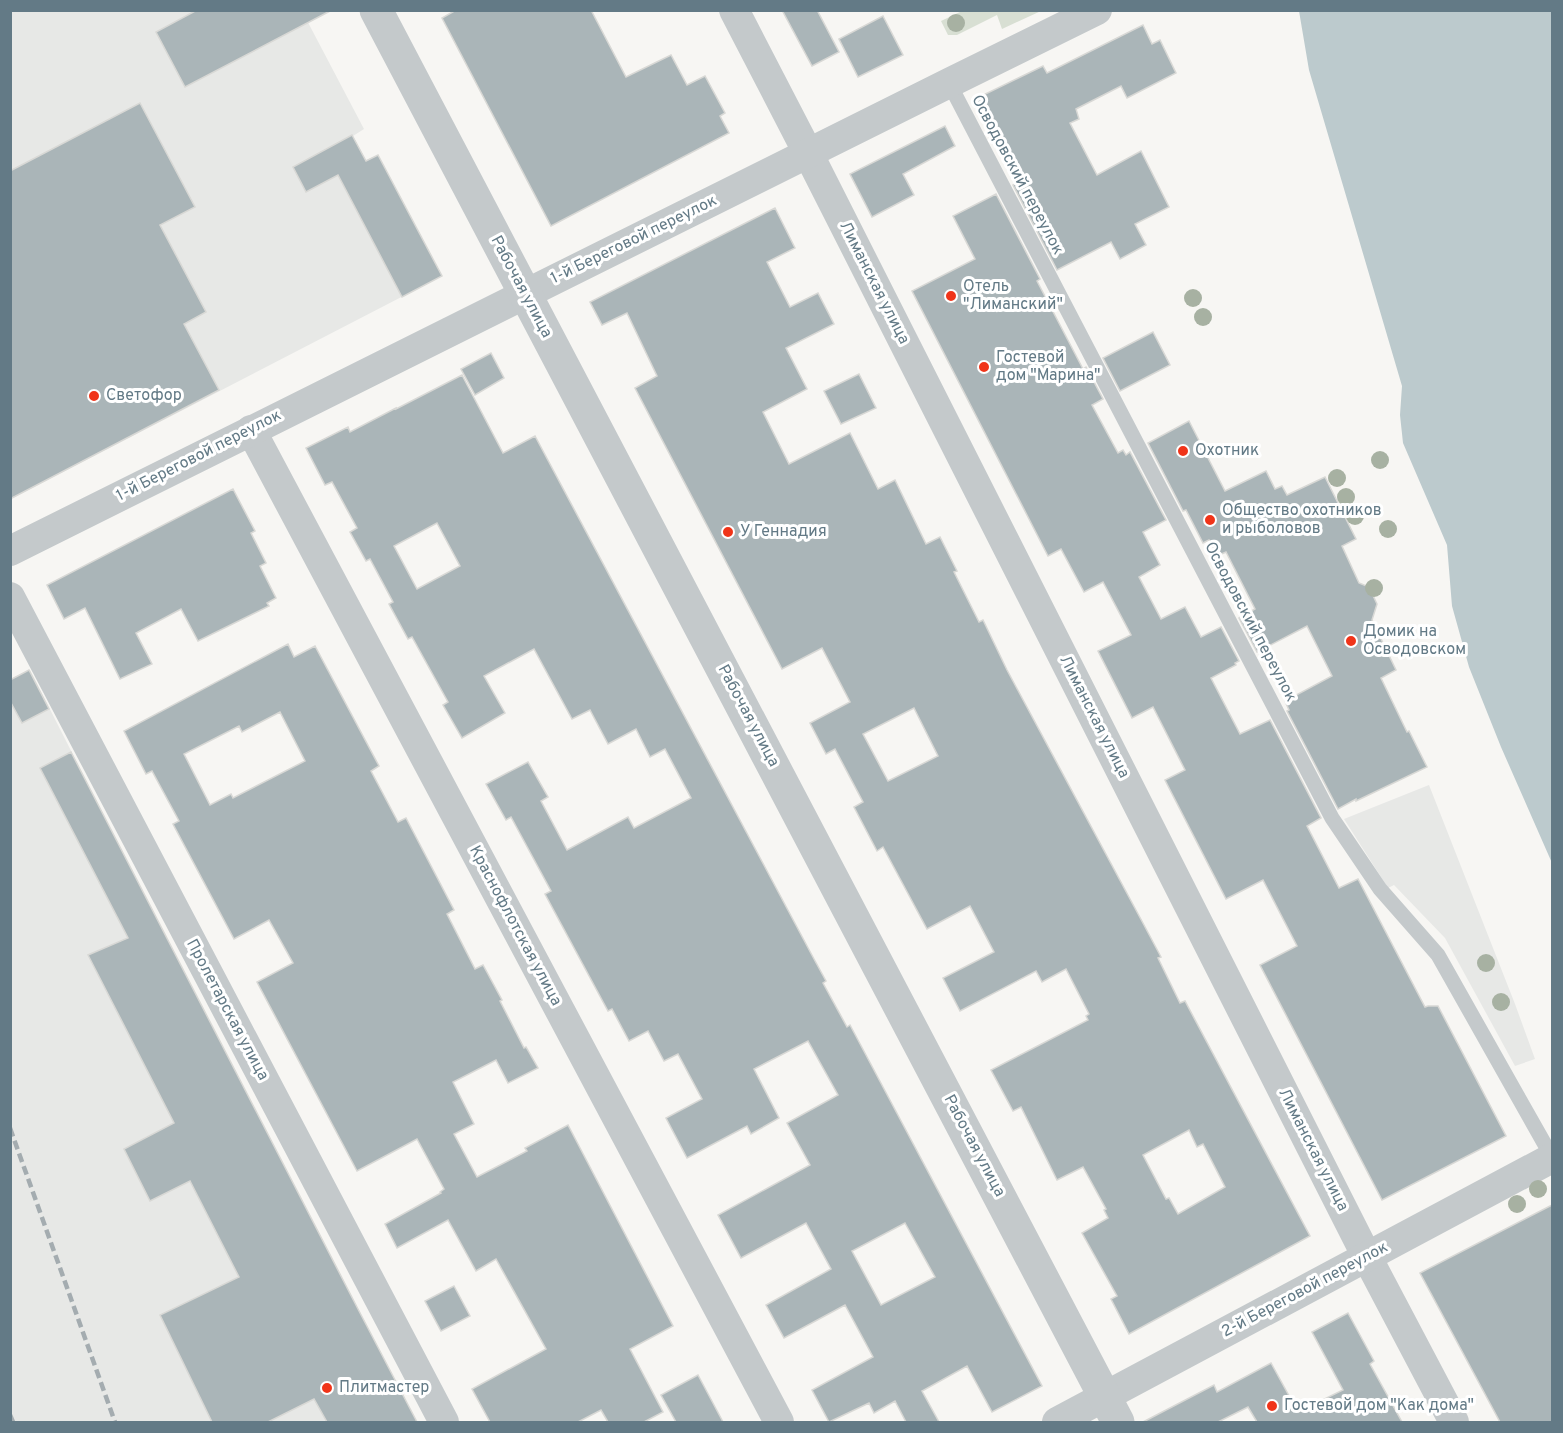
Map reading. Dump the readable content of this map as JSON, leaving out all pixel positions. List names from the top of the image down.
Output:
{
  "streets": {
    "street": [
      "1-й Береговой переулок",
      "Лиманская улица",
      "Рабочая улица",
      "Краснофлотская улица",
      "Пролетарская улица",
      "2-й Береговой переулок"
    ],
    "lane": ["Осводовский переулок"]
  },
  "crossings": [
    ["Осводовский переулок", "1-й Береговой переулок"],
    ["Осводовский переулок", "2-й Береговой переулок"],
    ["1-й Береговой переулок", "Лиманская улица"],
    ["1-й Береговой переулок", "Рабочая улица"],
    ["1-й Береговой переулок", "Краснофлотская улица"],
    ["Лиманская улица", "2-й Береговой переулок"],
    ["Рабочая улица", "2-й Береговой переулок"]
  ],
  "places": [
    "Отель \"Лиманский\"",
    "Гостевой дом \"Марина\"",
    "Светофор",
    "Охотник",
    "Общество охотников и рыболовов",
    "У Геннадия",
    "Домик на Осводовском",
    "Плитмастер",
    "Гостевой дом \"Как дома\""
  ]
}
